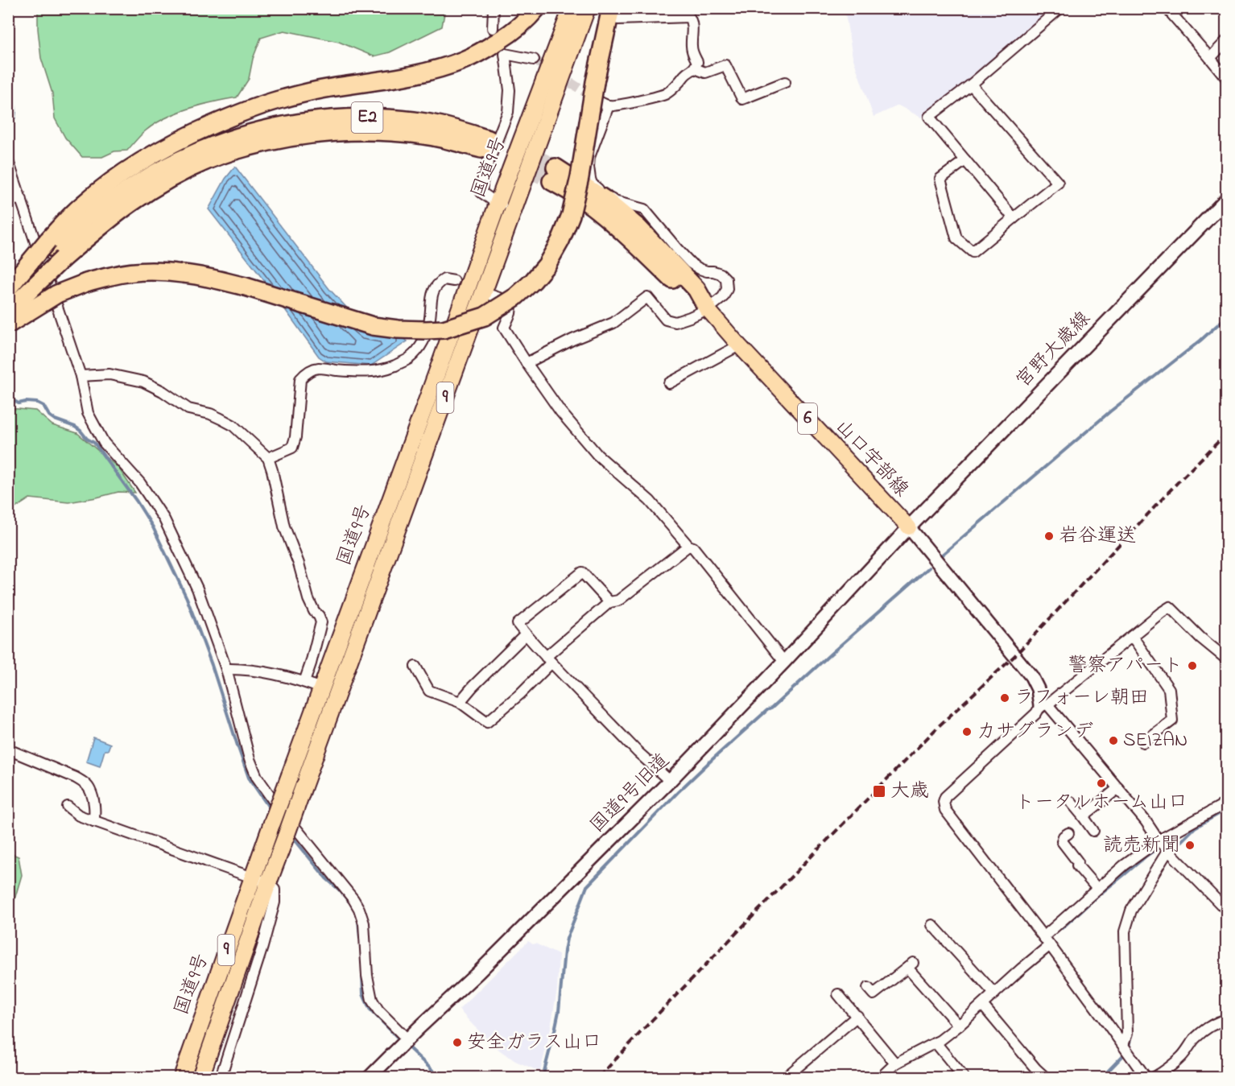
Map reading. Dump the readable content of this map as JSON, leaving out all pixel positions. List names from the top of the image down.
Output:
{
  "streets": {
    "highway": ["E2", "国道9号", "9"],
    "main road": ["宮野大歳線", "6", "山口宇部線"],
    "street": ["国道9号旧道"]
  },
  "crossings": [
    ["宮野大歳線", "山口宇部線"],
    ["宮野大歳線", "国道9号旧道"],
    ["山口宇部線", "国道9号旧道"]
  ],
  "places": {
    "other": [
      "岩谷運送",
      "警察アパート",
      "ラフォーレ朝田",
      "カサグランデ",
      "SEIZAN",
      "トータルホーム山口",
      "読売新聞",
      "安全ガラス山口"
    ],
    "transit": ["大歳"]
  }
}
